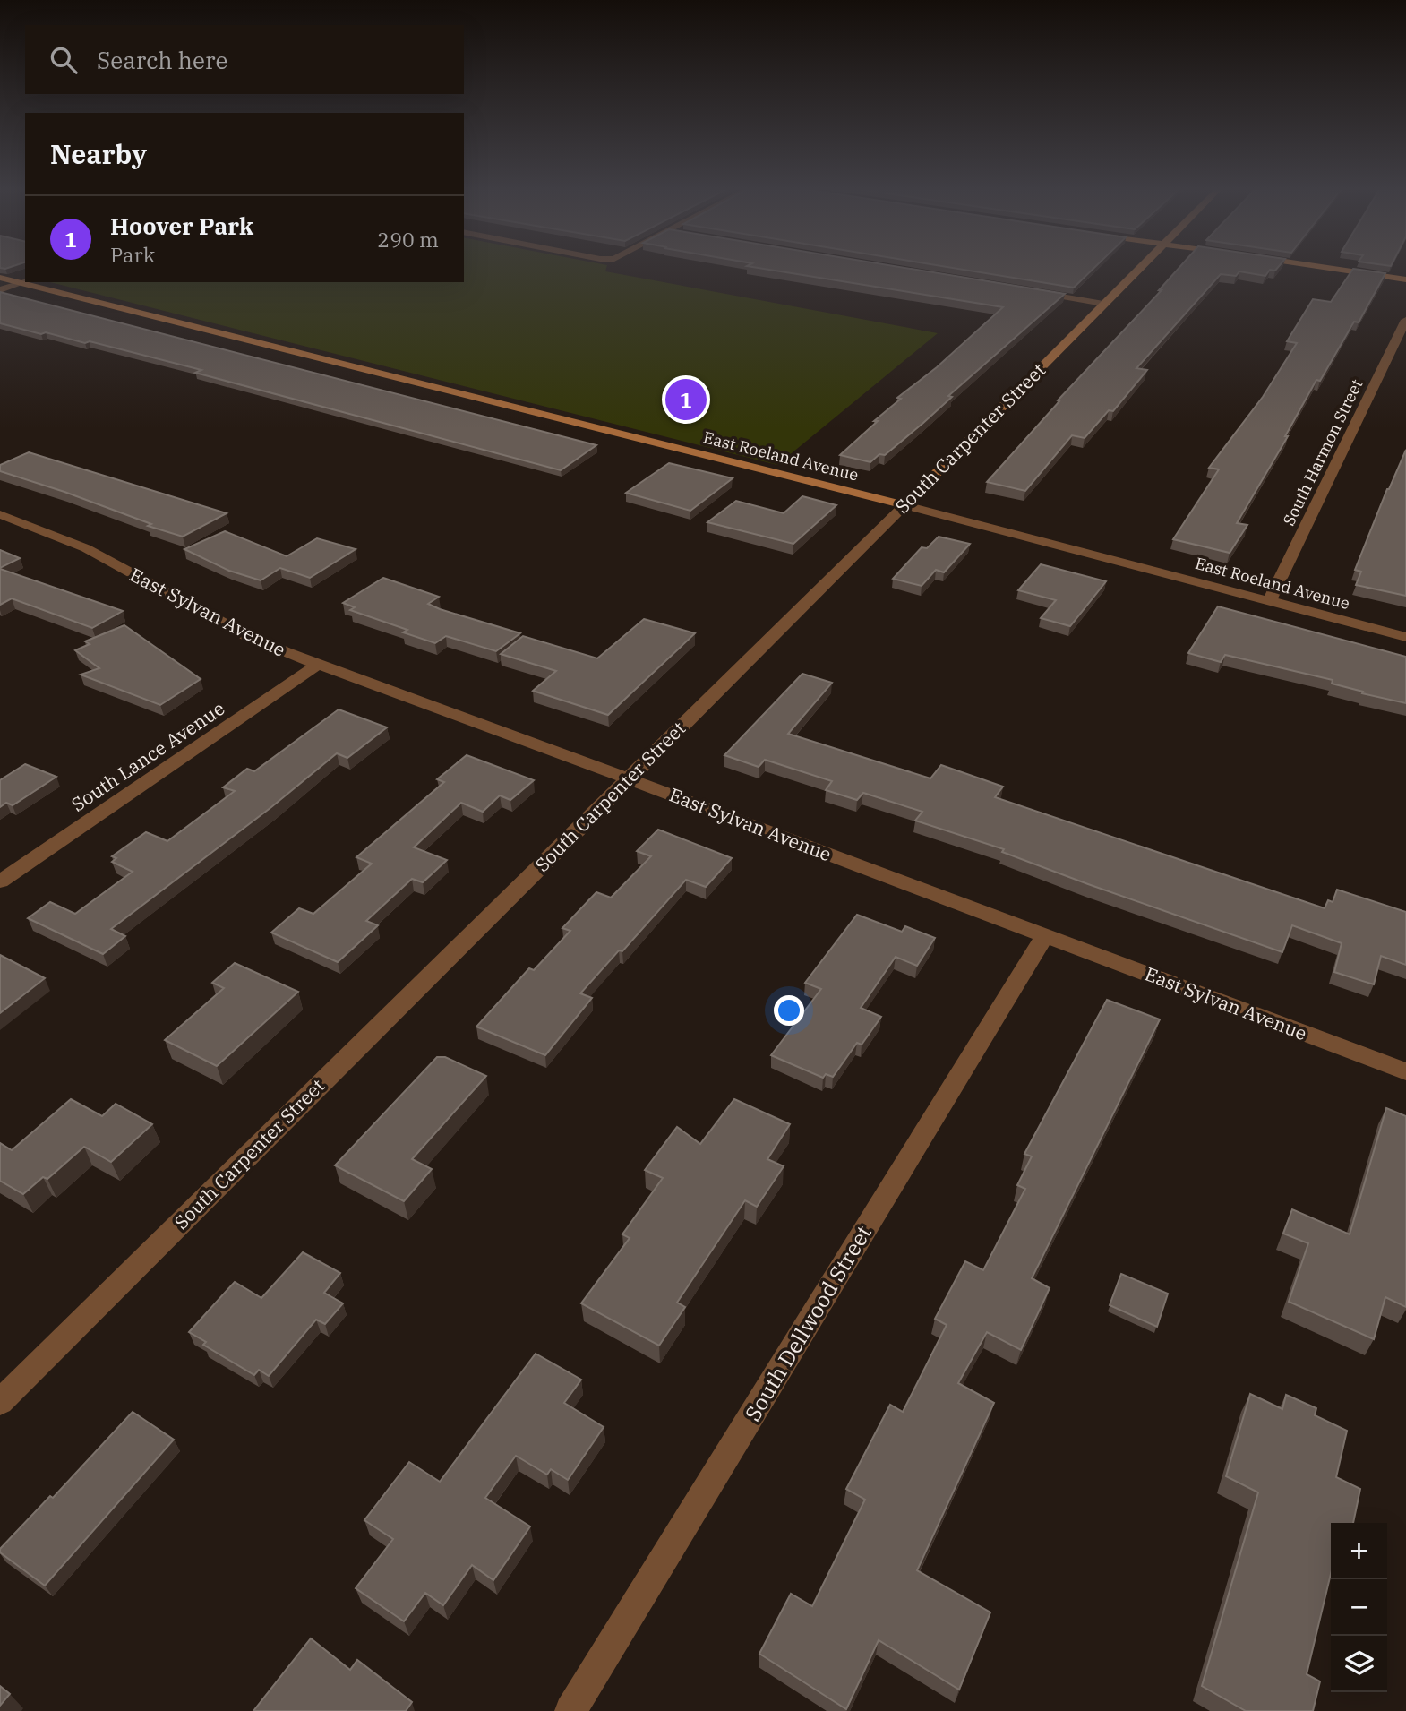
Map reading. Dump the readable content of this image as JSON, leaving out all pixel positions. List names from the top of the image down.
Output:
{
  "streets": {
    "street": [
      "South Carpenter Street",
      "South Harmon Street",
      "East Roeland Avenue",
      "East Sylvan Avenue",
      "South Lance Avenue",
      "South Dellwood Street"
    ]
  },
  "crossings": [
    ["South Carpenter Street", "East Roeland Avenue"],
    ["South Carpenter Street", "East Sylvan Avenue"],
    ["South Harmon Street", "East Roeland Avenue"],
    ["East Sylvan Avenue", "South Lance Avenue"],
    ["East Sylvan Avenue", "South Dellwood Street"]
  ],
  "page": {
    "search": "Search here",
    "heading": "Nearby",
    "list": [
      {
        "mark": "1",
        "name": "Hoover Park",
        "note": "Park",
        "value": "290 m"
      }
    ],
    "pins": "1",
    "map_buttons": ["+", "−"]
  }
}
